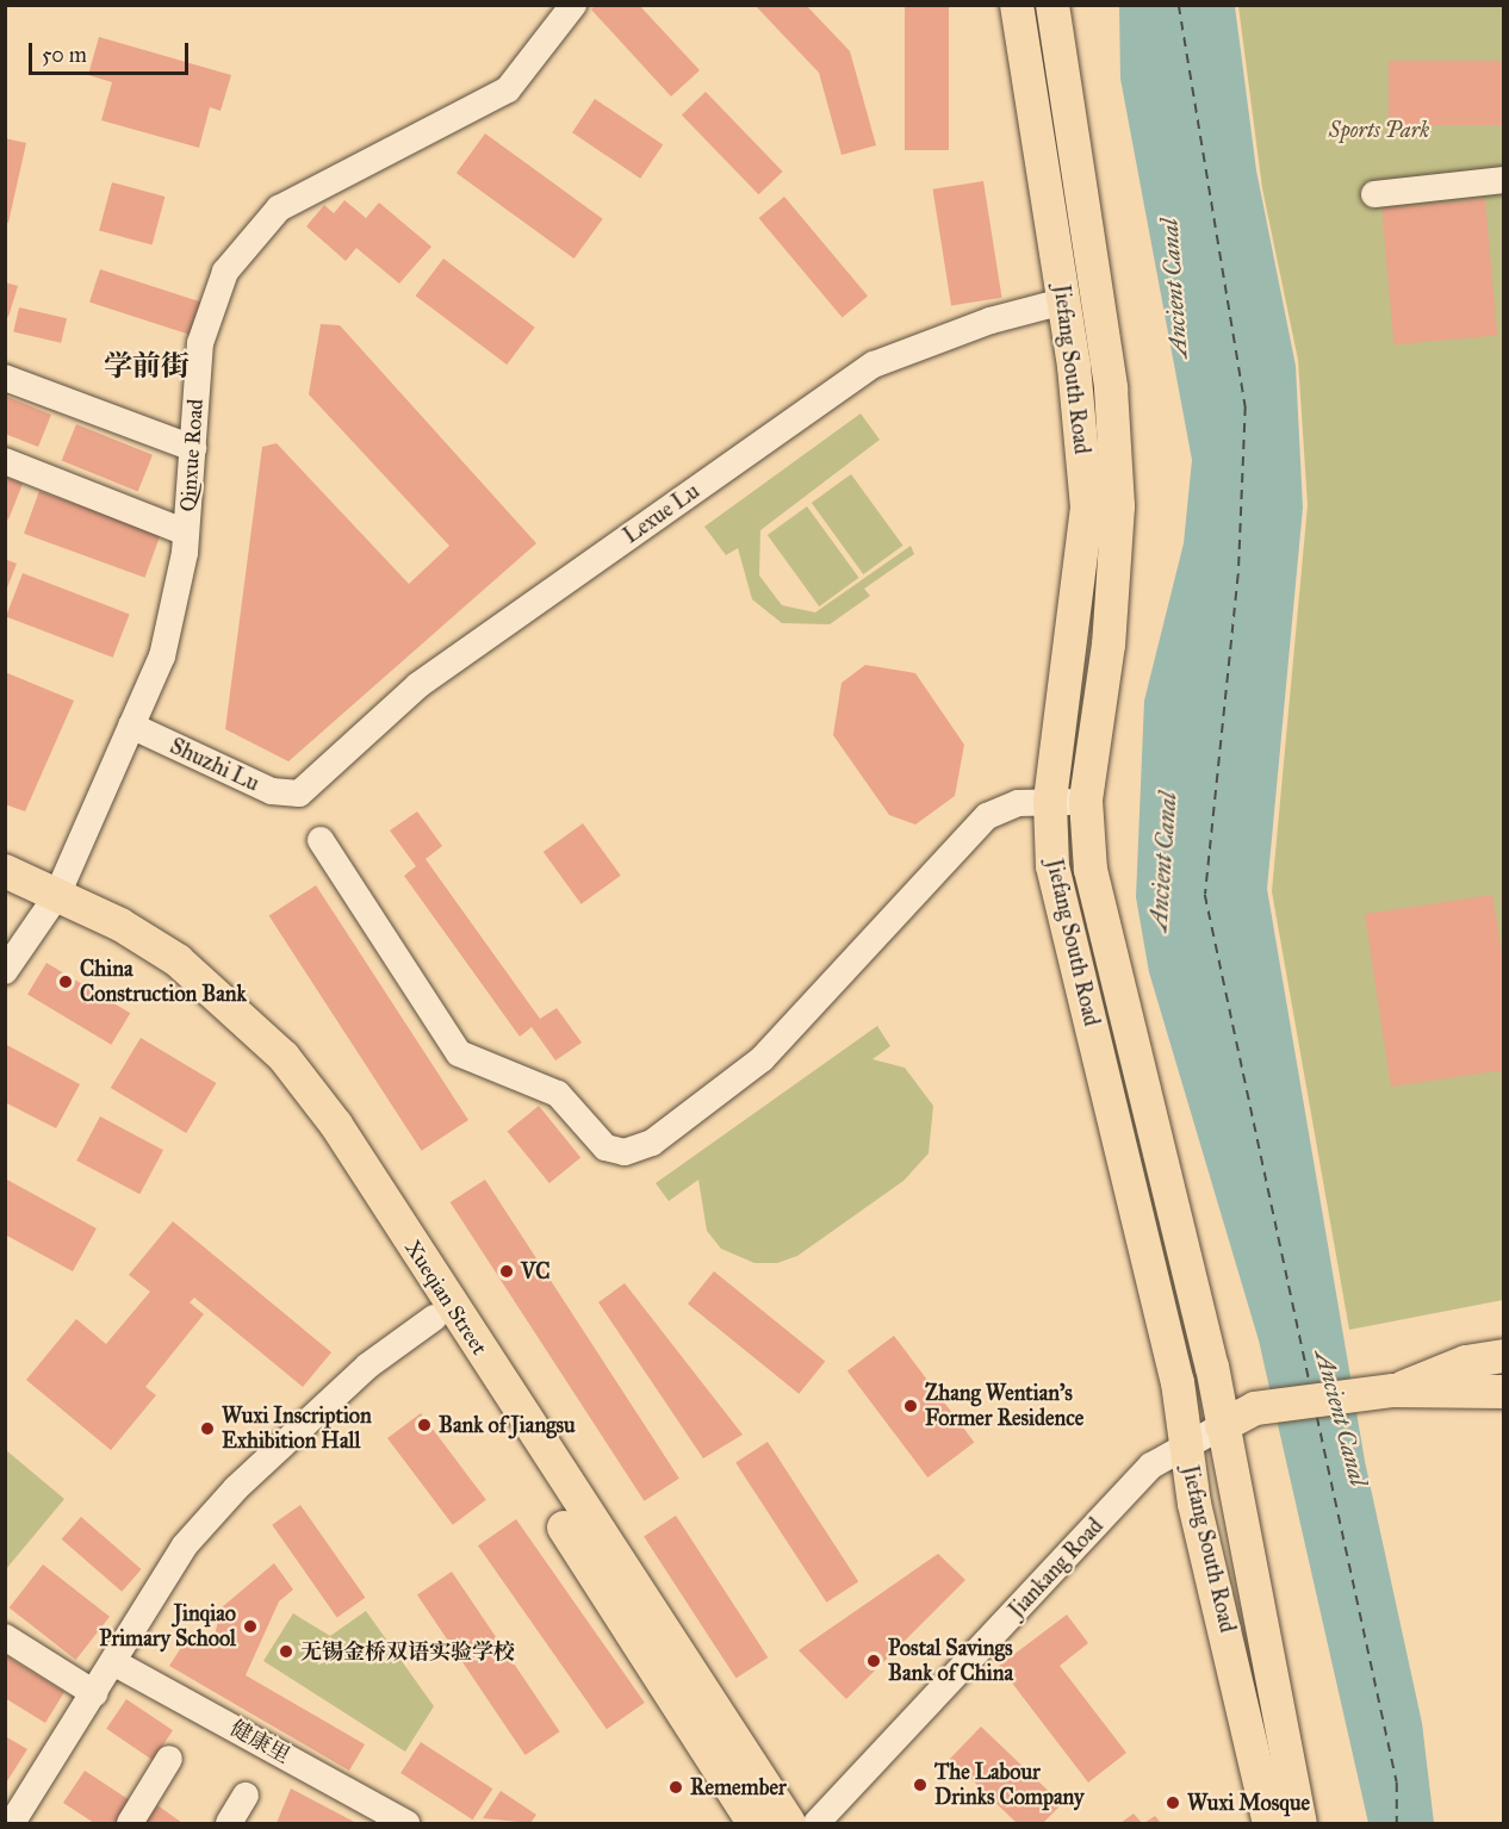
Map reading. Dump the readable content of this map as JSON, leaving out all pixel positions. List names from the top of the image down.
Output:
{
  "streets": {
    "main road": ["Jiefang South Road", "Xueqian Street"],
    "street": [
      "Qinxue Road",
      "Lexue Lu",
      "Shuzhi Lu",
      "Jiankang Road",
      "健康里"
    ]
  },
  "crossings": [
    ["Jiefang South Road", "Lexue Lu"],
    ["Jiefang South Road", "Jiankang Road"],
    ["Qinxue Road", "Shuzhi Lu"],
    ["Qinxue Road", "Xueqian Street"],
    ["Lexue Lu", "Shuzhi Lu"]
  ],
  "districts": ["学前街"],
  "water": ["Ancient Canal"],
  "parks": ["Sports Park"],
  "places": [
    "China Construction Bank",
    "VC",
    "Zhang Wentian's Former Residence",
    "Bank of Jiangsu",
    "Wuxi Inscription Exhibition Hall",
    "Jinqiao Primary School",
    "无锡金桥双语实验学校",
    "Postal Savings Bank of China",
    "The Labour Drinks Company",
    "Remember",
    "Wuxi Mosque"
  ],
  "scale_bar": "50 m"
}
